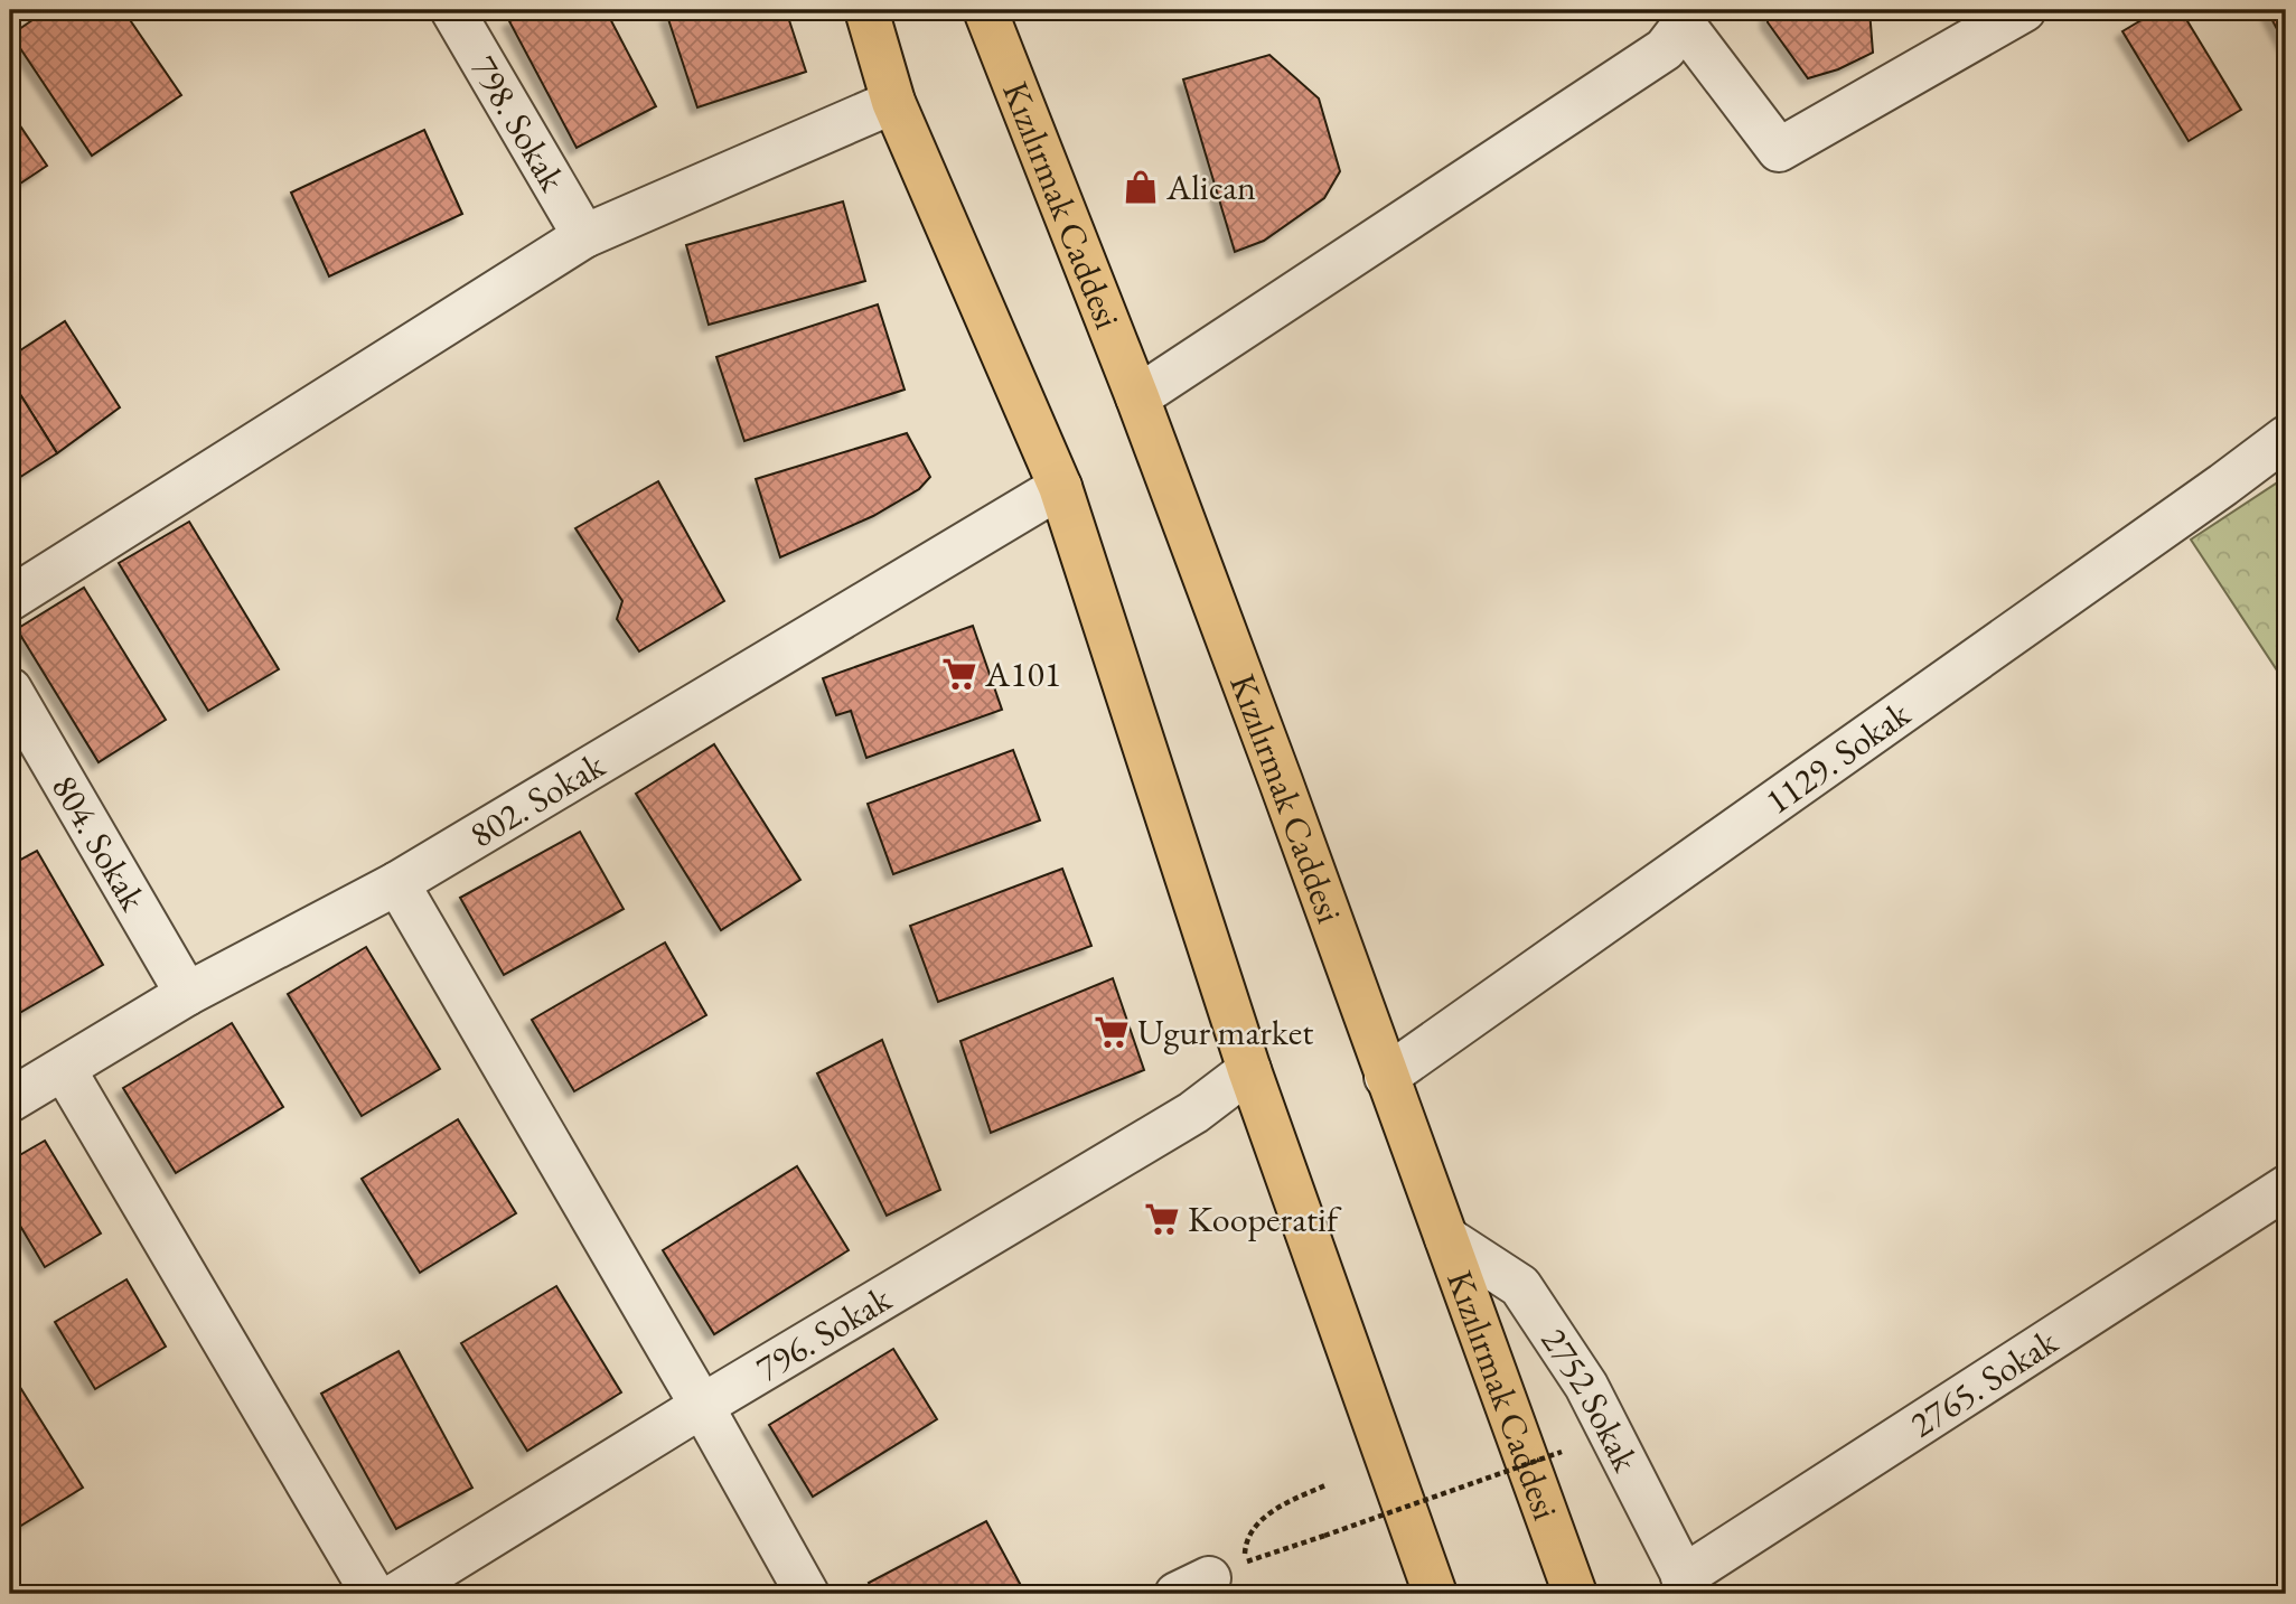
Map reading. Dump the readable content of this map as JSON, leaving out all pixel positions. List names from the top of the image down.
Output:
{
  "streets": {
    "main road": ["Kızılırmak Caddesi"],
    "street": [
      "798. Sokak",
      "1129. Sokak",
      "802. Sokak",
      "804. Sokak",
      "796. Sokak",
      "2765. Sokak",
      "2752 Sokak"
    ]
  },
  "crossings": [
    ["Kızılırmak Caddesi", "1129. Sokak"],
    ["Kızılırmak Caddesi", "2752 Sokak"],
    ["802. Sokak", "804. Sokak"],
    ["2765. Sokak", "2752 Sokak"]
  ],
  "places": {
    "shop": ["Alican"],
    "supermarket": ["A101", "Ugur market", "Kooperatif"]
  }
}
